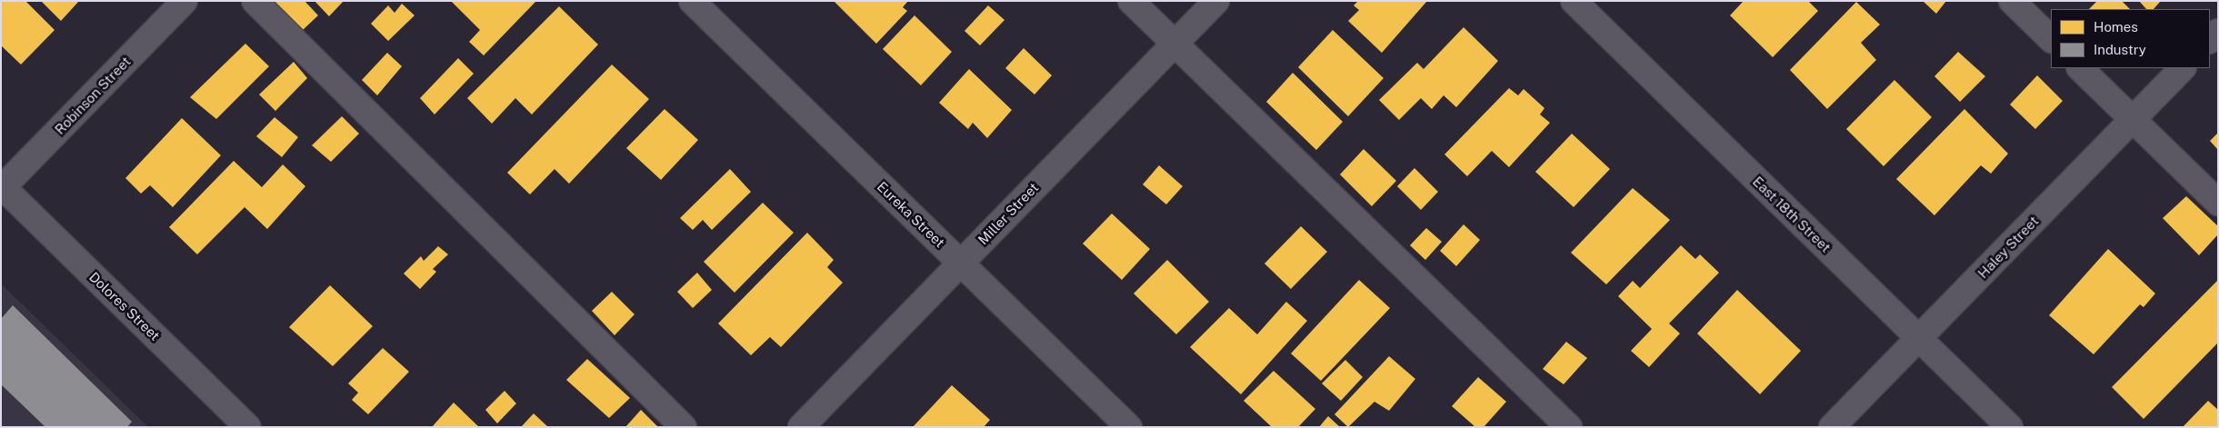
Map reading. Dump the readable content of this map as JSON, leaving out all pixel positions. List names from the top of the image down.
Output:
{
  "streets": {
    "street": [
      "Robinson Street",
      "Miller Street",
      "Eureka Street",
      "East 18th Street",
      "Haley Street",
      "Dolores Street"
    ]
  },
  "crossings": [
    ["Robinson Street", "Dolores Street"],
    ["Miller Street", "Eureka Street"],
    ["East 18th Street", "Haley Street"]
  ],
  "legend": ["Homes", "Industry"]
}
